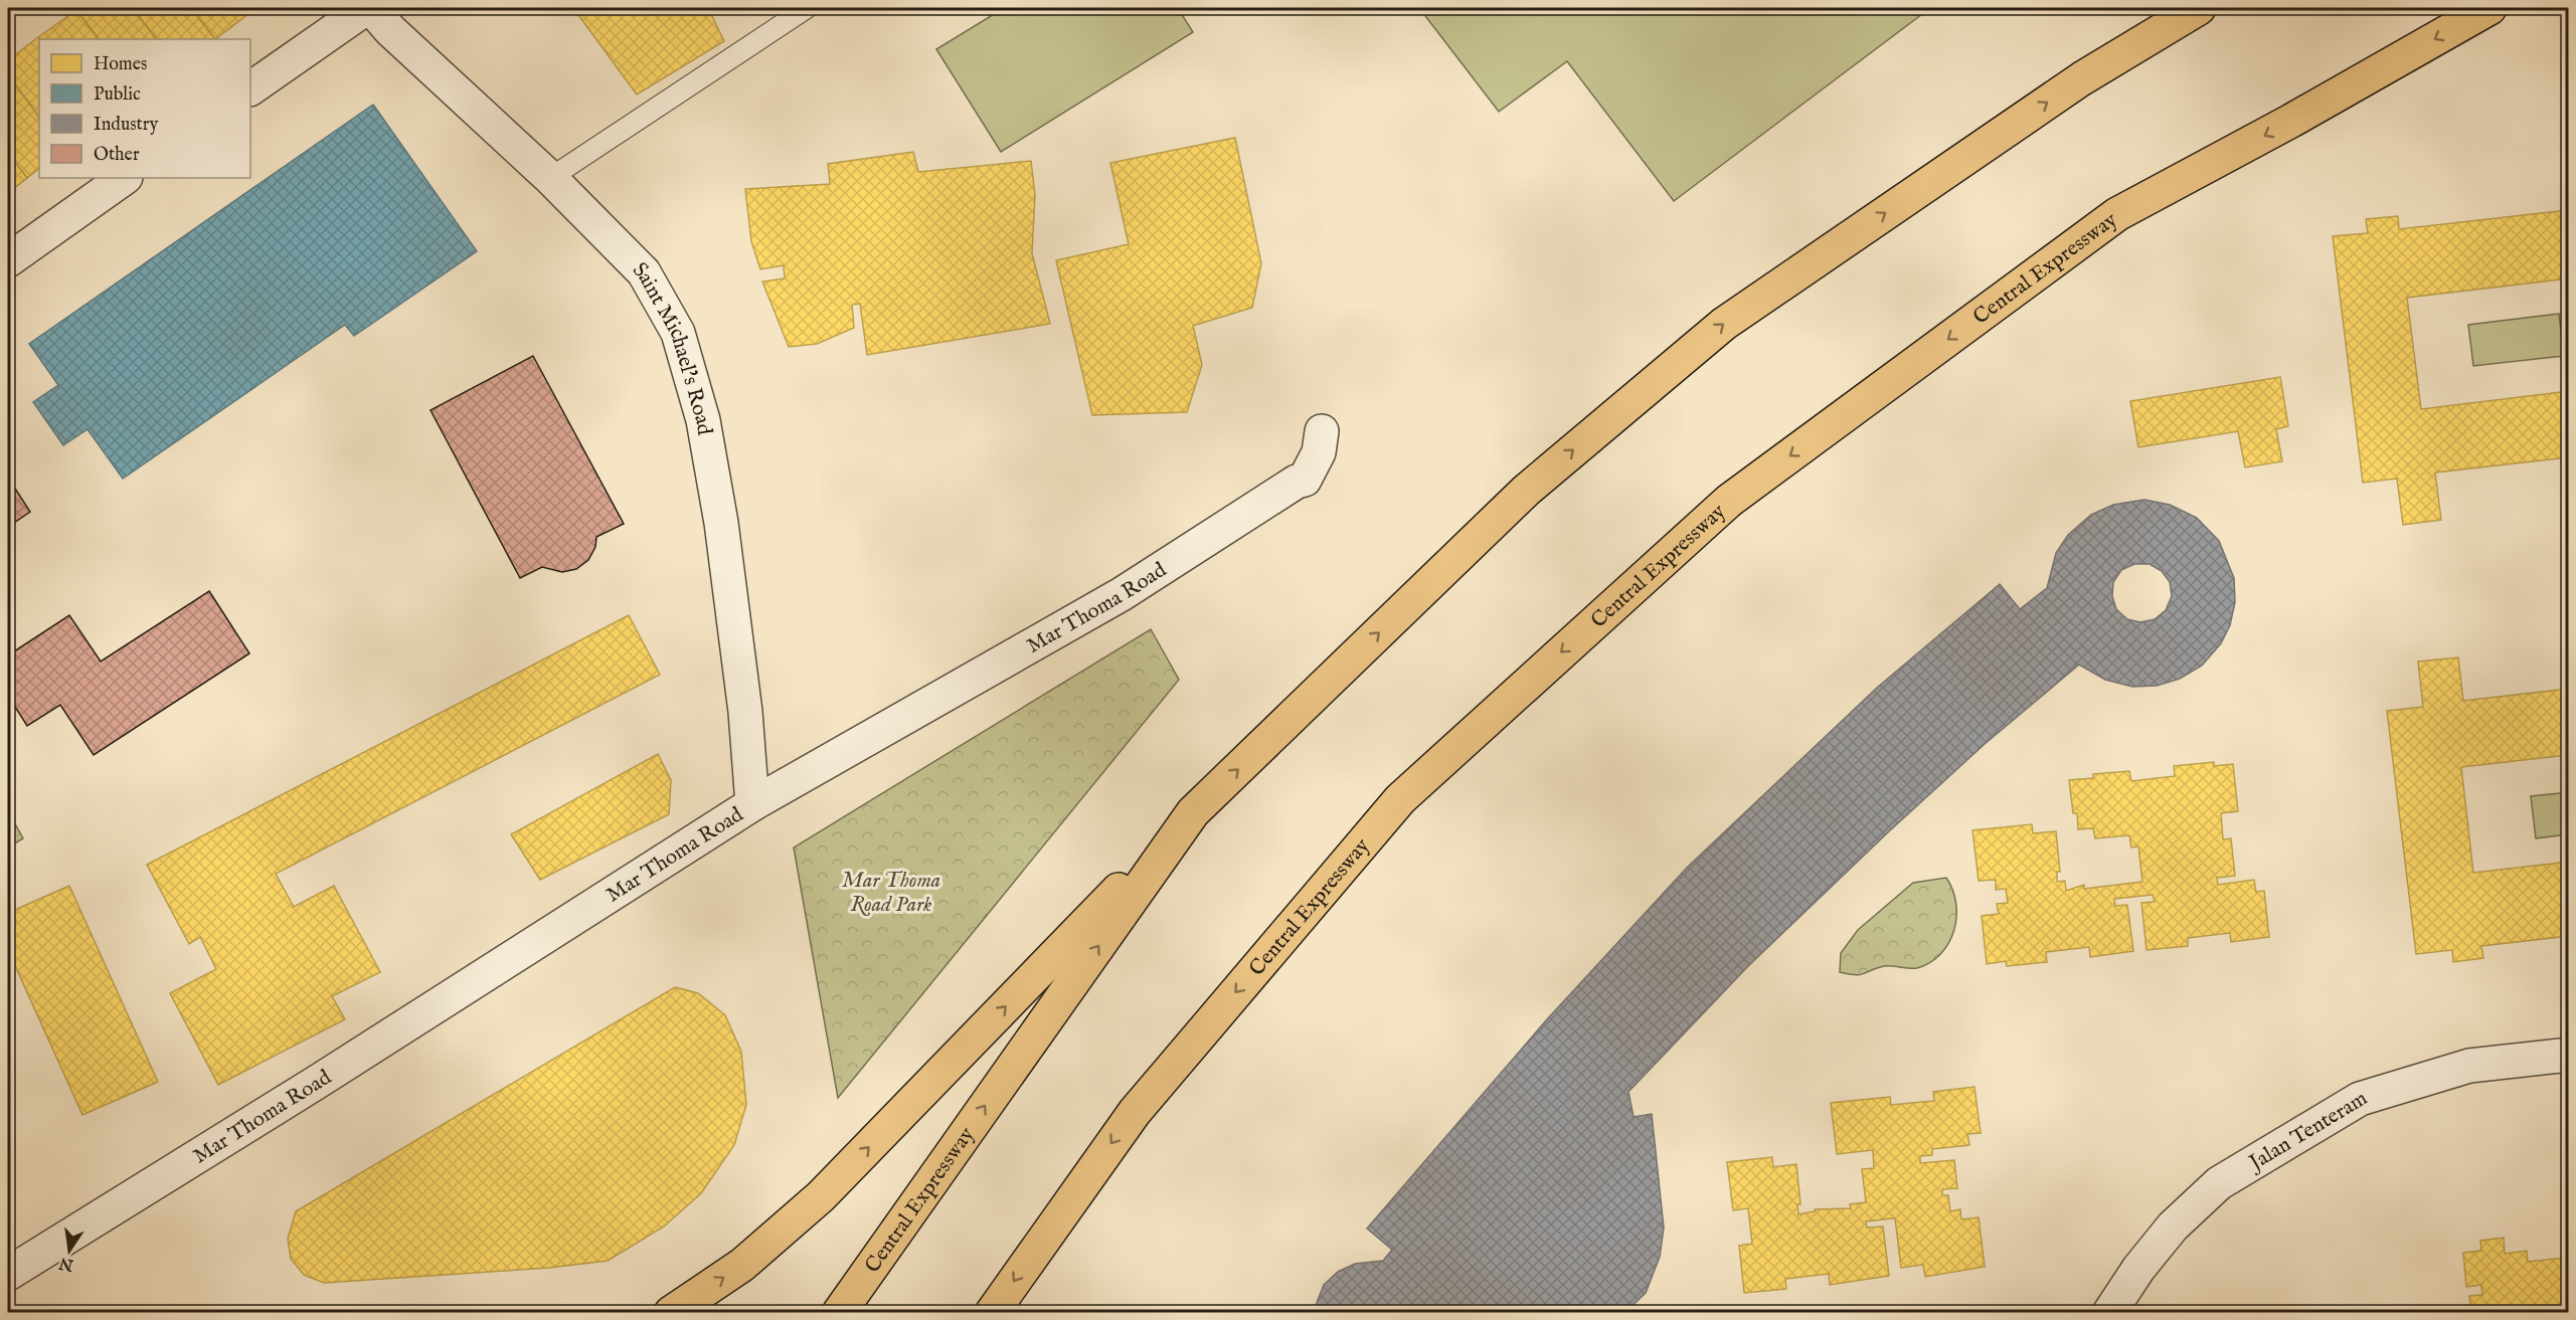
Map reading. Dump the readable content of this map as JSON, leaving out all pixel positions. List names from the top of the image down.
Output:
{
  "streets": {
    "highway": ["Central Expressway"],
    "street": ["Saint Michael's Road", "Mar Thoma Road", "Jalan Tenteram"]
  },
  "crossings": [
    ["Saint Michael's Road", "Mar Thoma Road"]
  ],
  "parks": ["Mar Thoma Road Park"],
  "legend": [
    "Homes",
    "Public",
    "Industry",
    "Other"
  ],
  "north": "bottom"
}
